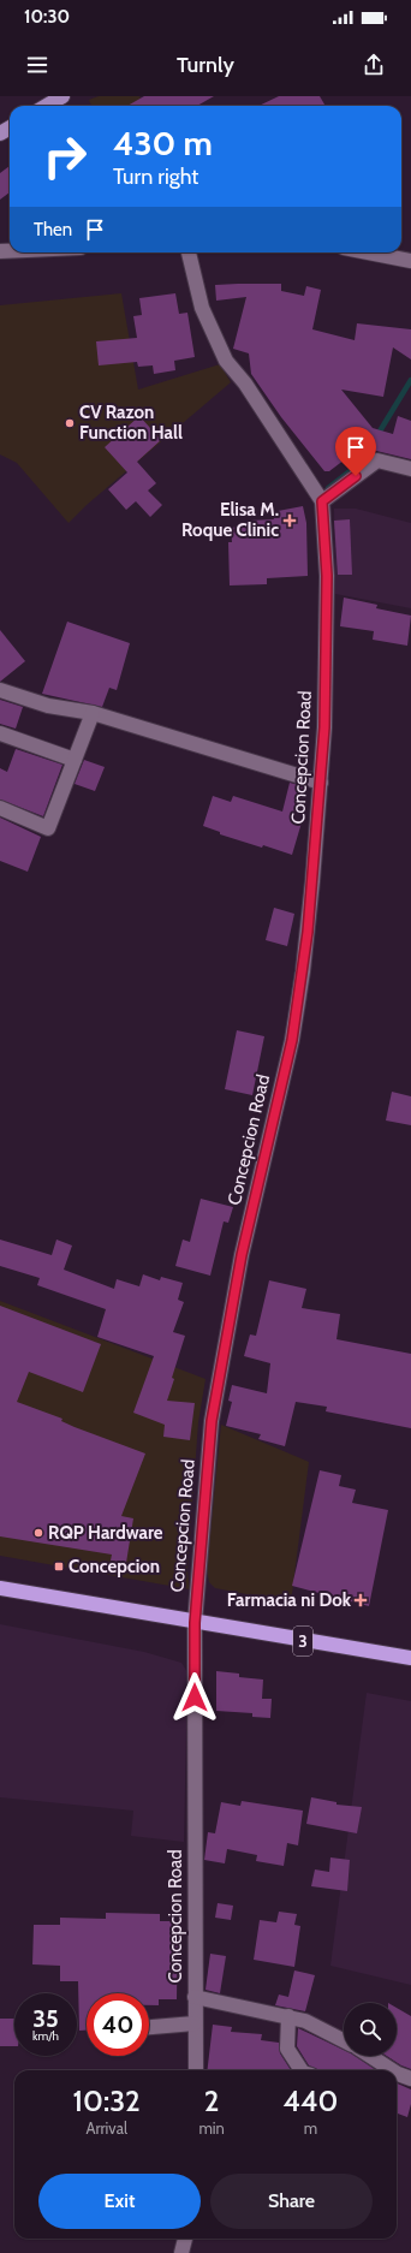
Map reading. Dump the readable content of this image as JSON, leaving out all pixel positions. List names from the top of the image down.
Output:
{
  "streets": {
    "highway": ["3"],
    "street": ["Concepcion Road"]
  },
  "crossings": [
    ["Concepcion Road", "3"]
  ],
  "places": {
    "other": ["CV Razon Function Hall", "RQP Hardware"],
    "health": ["Elisa M. Roque Clinic", "Farmacia ni Dok"],
    "transit": ["Concepcion"]
  },
  "page": {
    "status": "10:30",
    "header": "Turnly",
    "turn": ["430 m", "Turn right"],
    "then": "Then",
    "speed": "35 km/h",
    "limit": "40",
    "eta": [
      "10:32",
      "Arrival",
      "2",
      "min",
      "440",
      "m"
    ],
    "buttons": ["Exit", "Share"]
  }
}
